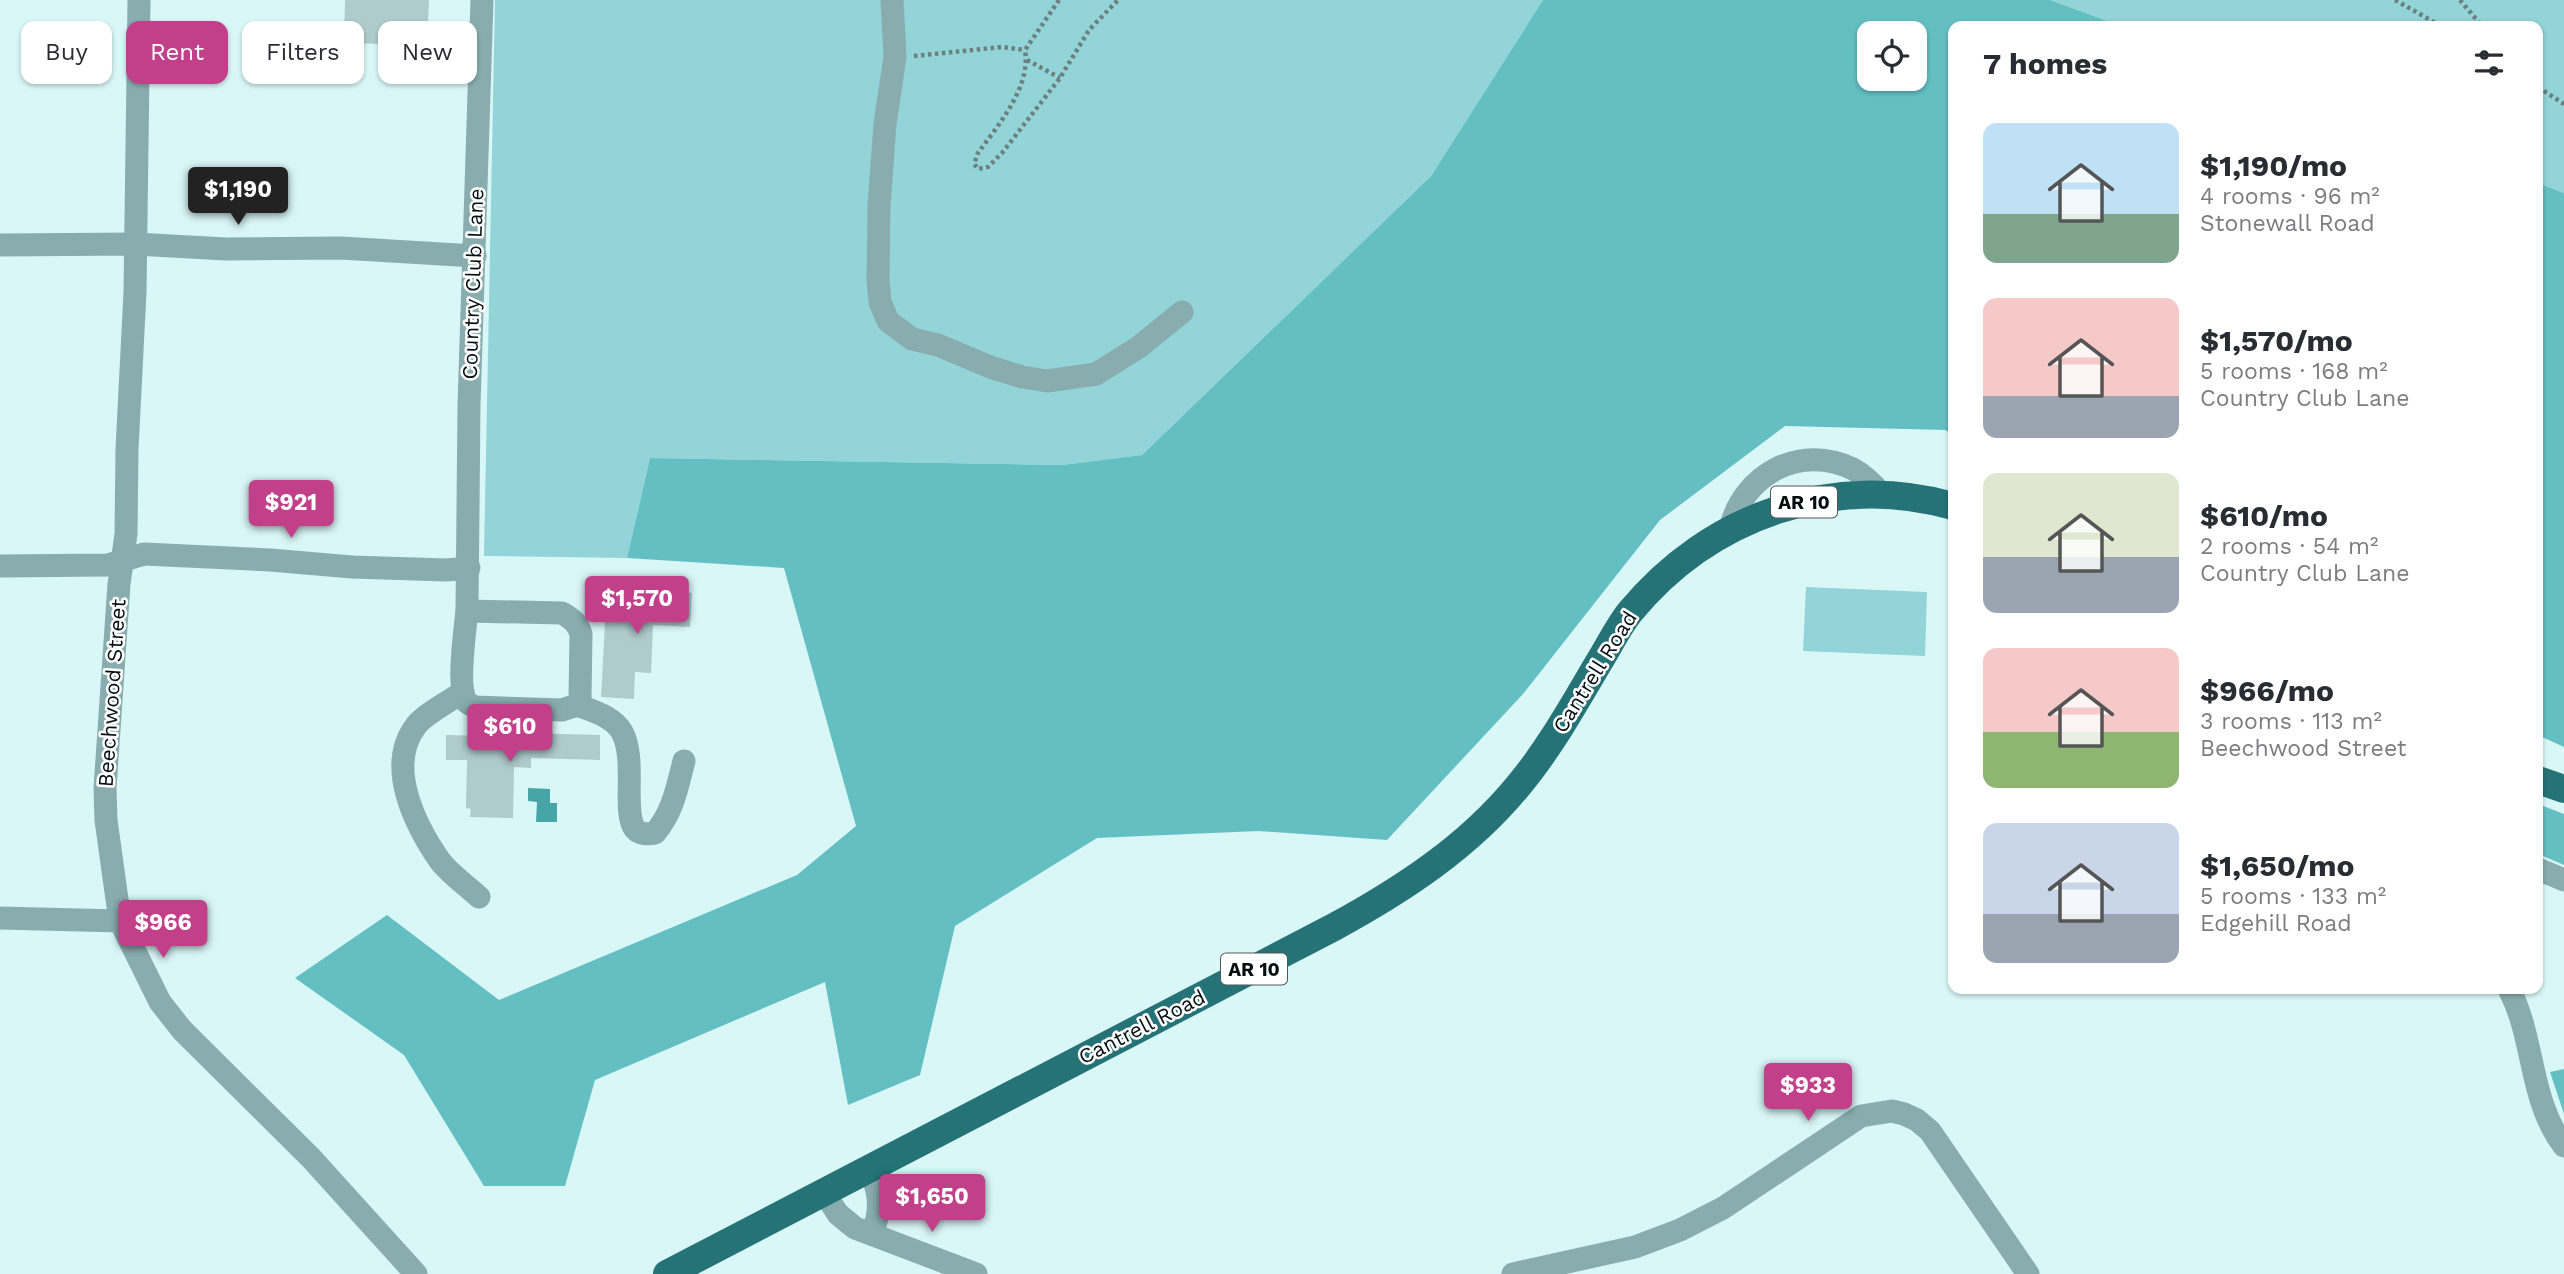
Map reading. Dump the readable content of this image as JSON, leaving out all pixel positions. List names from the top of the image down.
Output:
{
  "streets": {
    "main road": ["AR 10", "Cantrell Road"],
    "street": ["Country Club Lane", "Beechwood Street"]
  },
  "page": {
    "chip": [
      "Buy",
      "Rent",
      "Filters",
      "New"
    ],
    "heading": "7 homes",
    "list": [
      {
        "name": "$1,190/mo",
        "note": "4 rooms · 96 m² · Stonewall Road"
      },
      {
        "name": "$1,570/mo",
        "note": "5 rooms · 168 m² · Country Club Lane"
      },
      {
        "name": "$610/mo",
        "note": "2 rooms · 54 m² · Country Club Lane"
      },
      {
        "name": "$966/mo",
        "note": "3 rooms · 113 m² · Beechwood Street"
      },
      {
        "name": "$1,650/mo",
        "note": "5 rooms · 133 m² · Edgehill Road"
      }
    ],
    "price": [
      "$1,190",
      "$921",
      "$1,570",
      "$610",
      "$966",
      "$933",
      "$1,650"
    ]
  }
}
